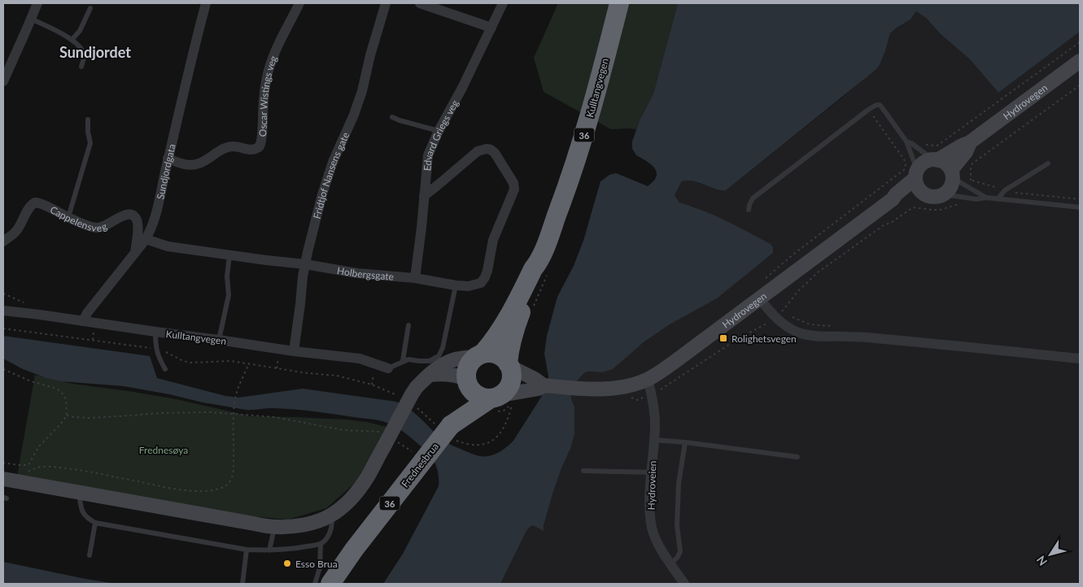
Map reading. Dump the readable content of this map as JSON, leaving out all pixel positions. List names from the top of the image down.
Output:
{
  "streets": {
    "highway": ["Kulltangvegen", "36", "Frednesbrua"],
    "street": [
      "Oscar Wistings veg",
      "Hydrovegen",
      "Edvard Griegs veg",
      "Sundjordgata",
      "Fridtjof Nansens gate",
      "Cappelensveg",
      "Holbergsgate",
      "Hydroveien"
    ]
  },
  "crossings": [
    ["Kulltangvegen", "36"],
    ["Kulltangvegen", "Sundjordgata"],
    ["Kulltangvegen", "Fridtjof Nansens gate"],
    ["Oscar Wistings veg", "Sundjordgata"],
    ["Hydrovegen", "Hydroveien"],
    ["36", "Frednesbrua"],
    ["Edvard Griegs veg", "Holbergsgate"],
    ["Sundjordgata", "Cappelensveg"],
    ["Sundjordgata", "Holbergsgate"],
    ["Fridtjof Nansens gate", "Holbergsgate"]
  ],
  "districts": ["Sundjordet"],
  "parks": ["Frednesøya"],
  "places": {
    "transit": ["Rolighetsvegen"],
    "other": ["Esso Brua"]
  },
  "north": "bottom left"
}
